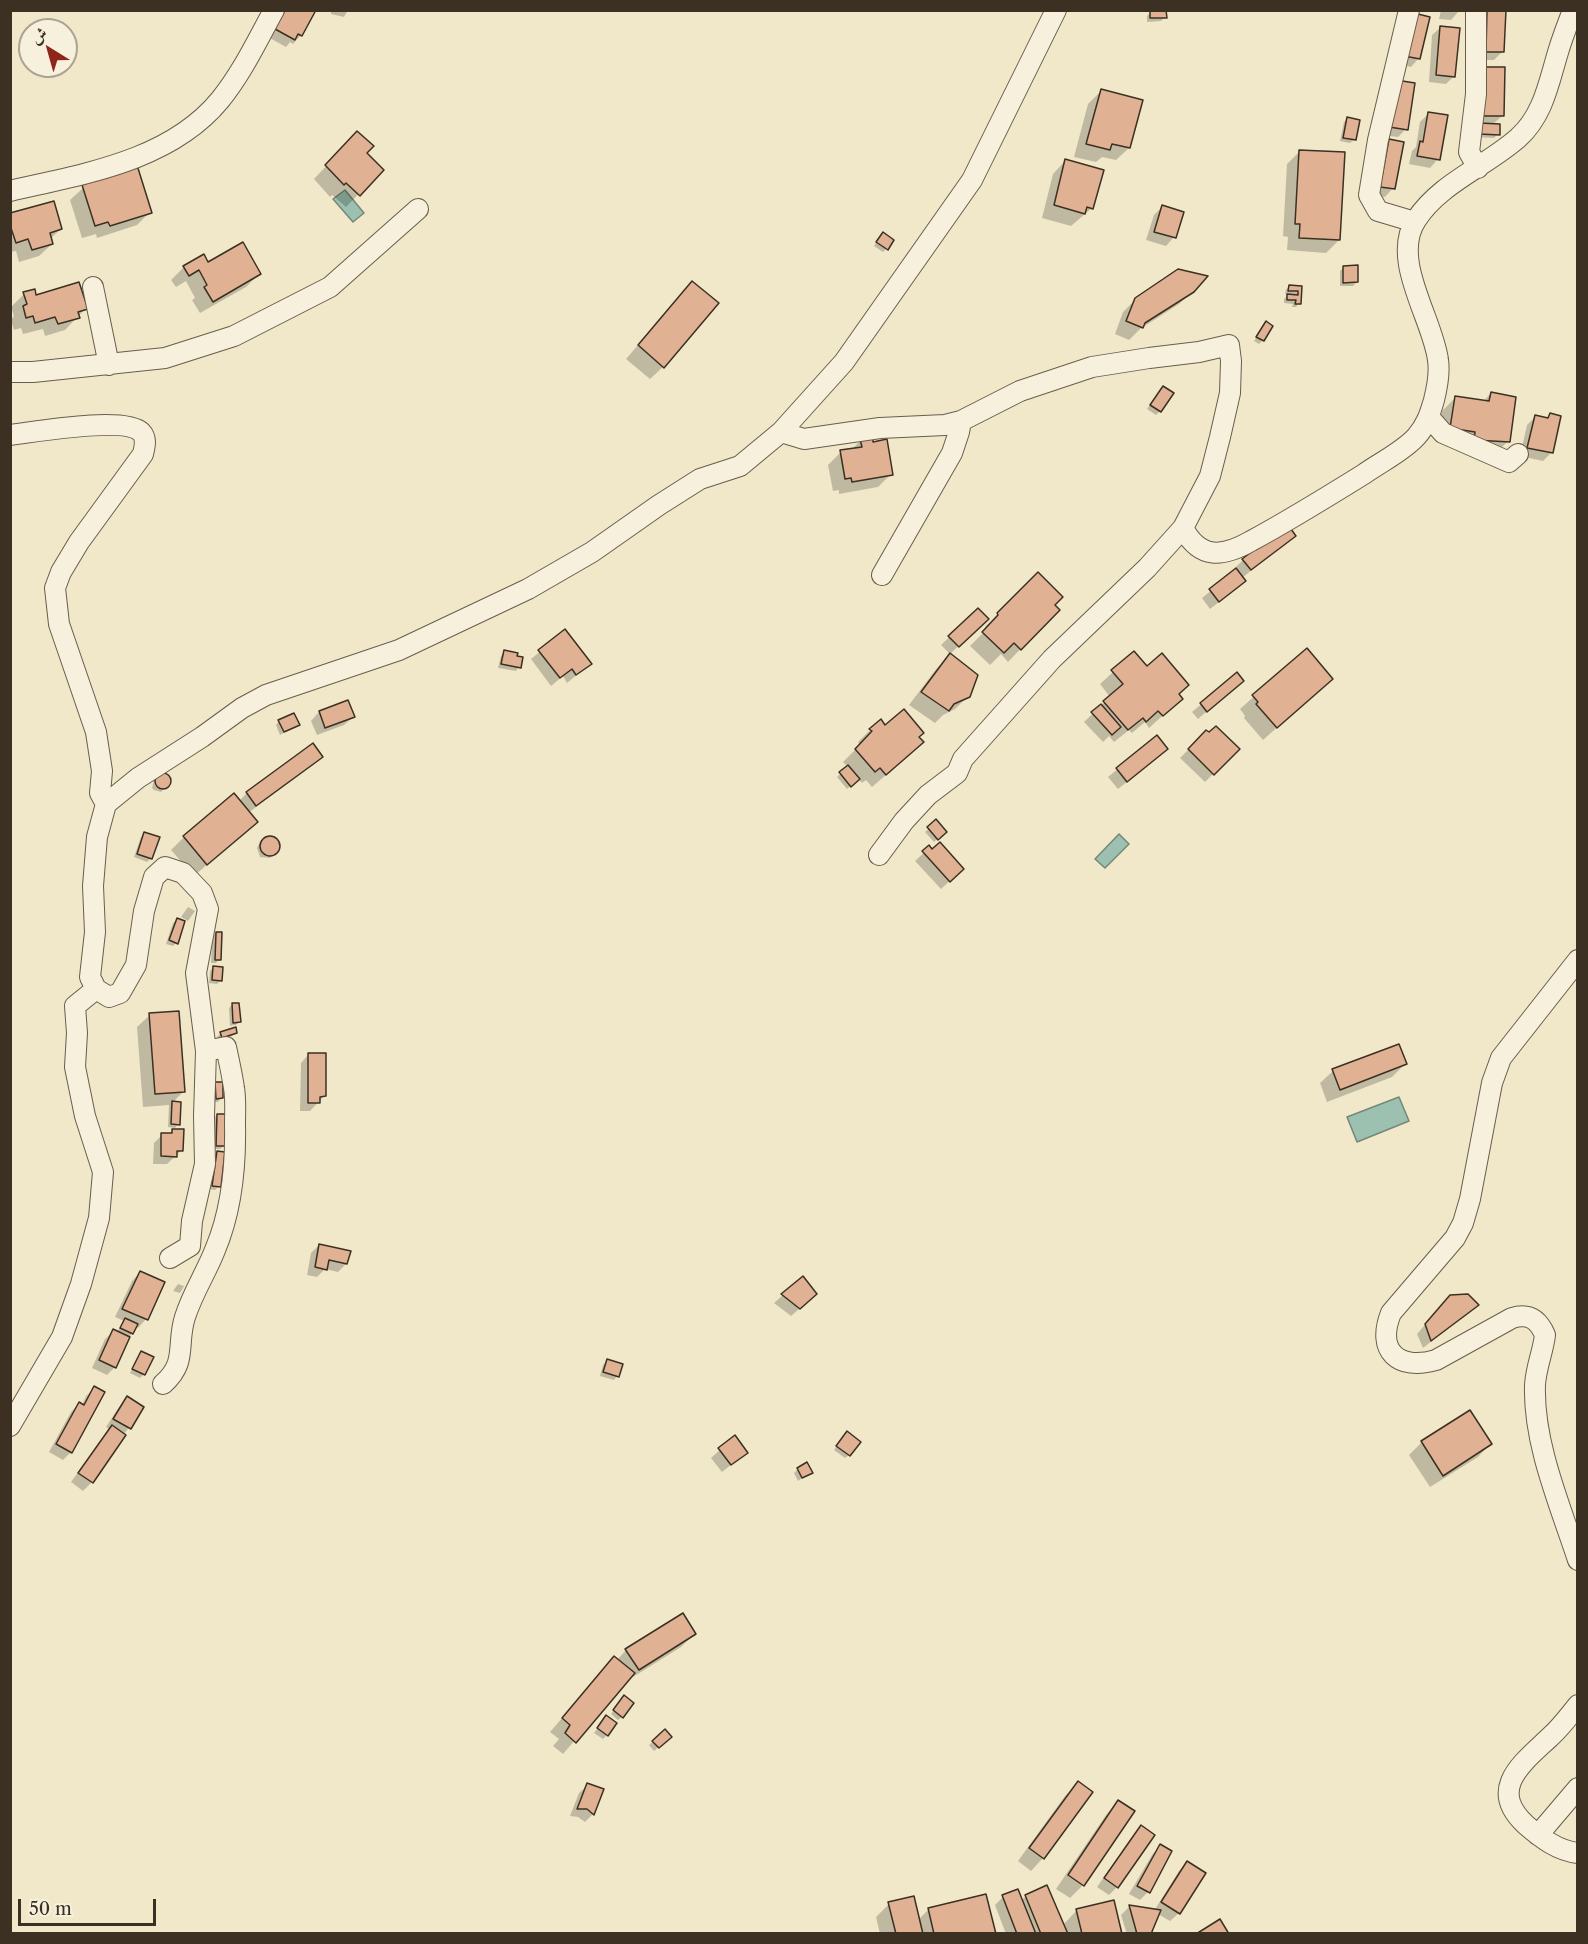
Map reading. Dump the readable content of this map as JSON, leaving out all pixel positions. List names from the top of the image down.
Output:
{
  "scale_bar": "50 m",
  "north": "top left"
}
